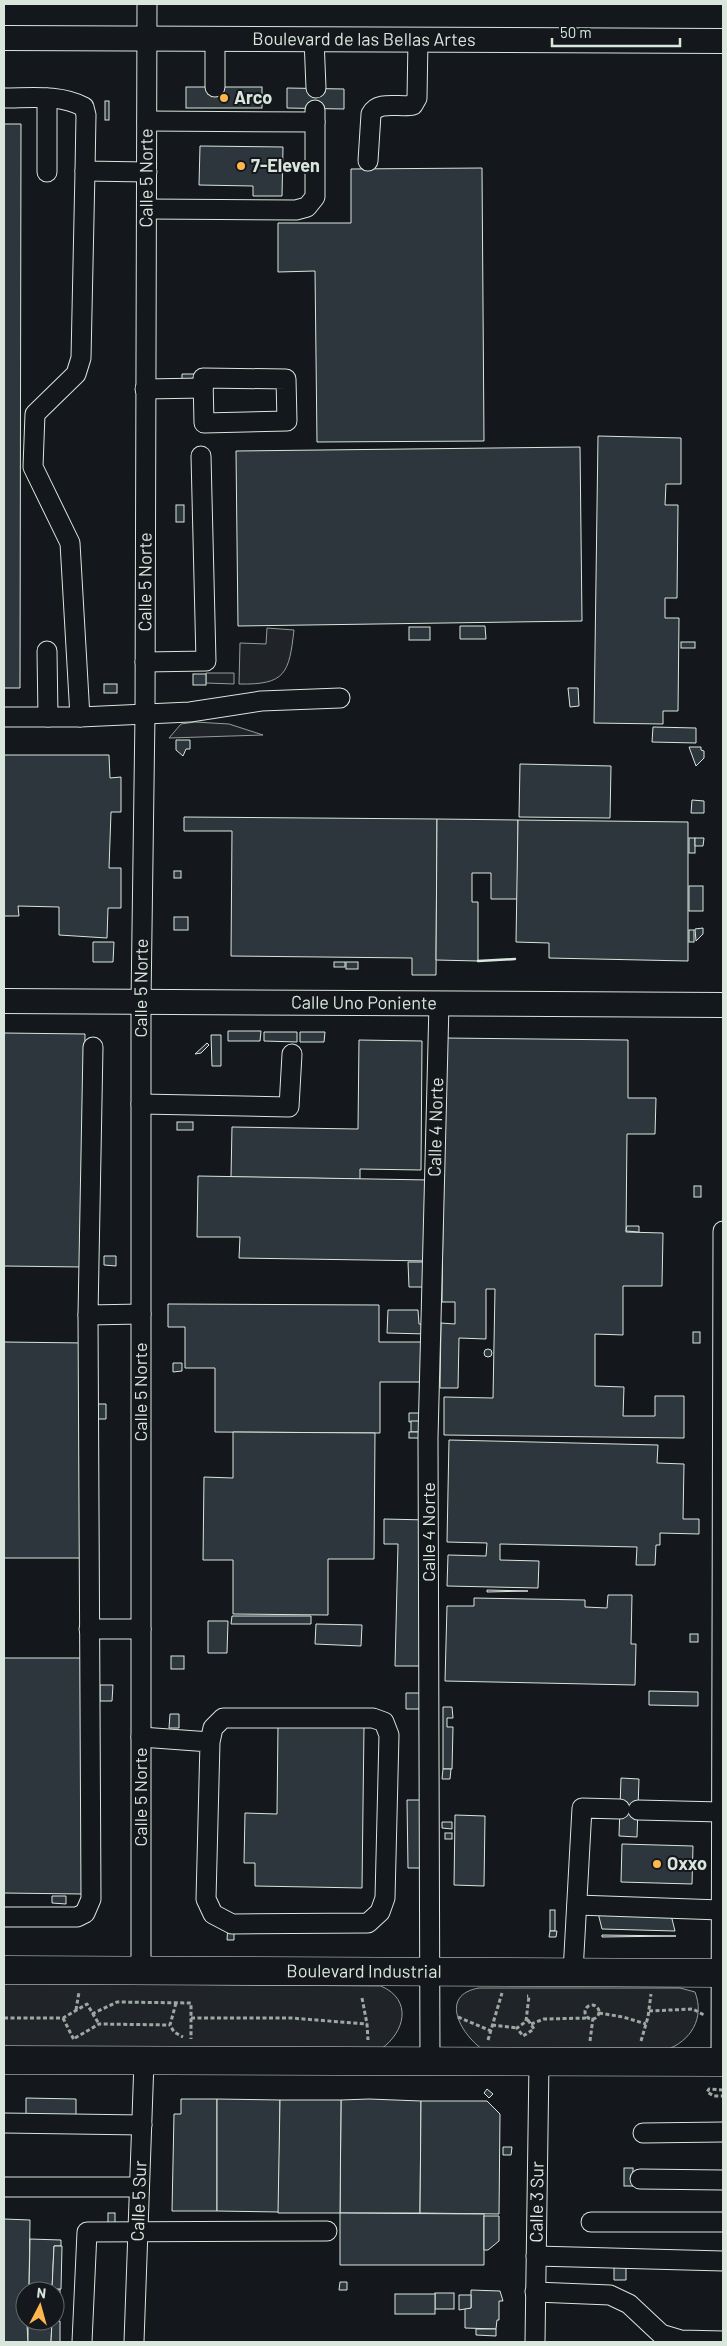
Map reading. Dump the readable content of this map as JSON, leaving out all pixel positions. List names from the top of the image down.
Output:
{
  "streets": {
    "highway": ["Boulevard Industrial"],
    "main road": ["Boulevard de las Bellas Artes", "Calle Uno Poniente"],
    "street": [
      "Calle 5 Norte",
      "Calle 4 Norte",
      "Calle 5 Sur",
      "Calle 3 Sur"
    ]
  },
  "crossings": [
    ["Boulevard de las Bellas Artes", "Calle 5 Norte"],
    ["Calle 5 Norte", "Calle Uno Poniente"],
    ["Calle 5 Norte", "Boulevard Industrial"],
    ["Calle Uno Poniente", "Calle 4 Norte"],
    ["Calle 4 Norte", "Boulevard Industrial"]
  ],
  "places": ["Arco", "7-Eleven", "Oxxo"],
  "scale_bar": "50 m",
  "north": "top"
}
